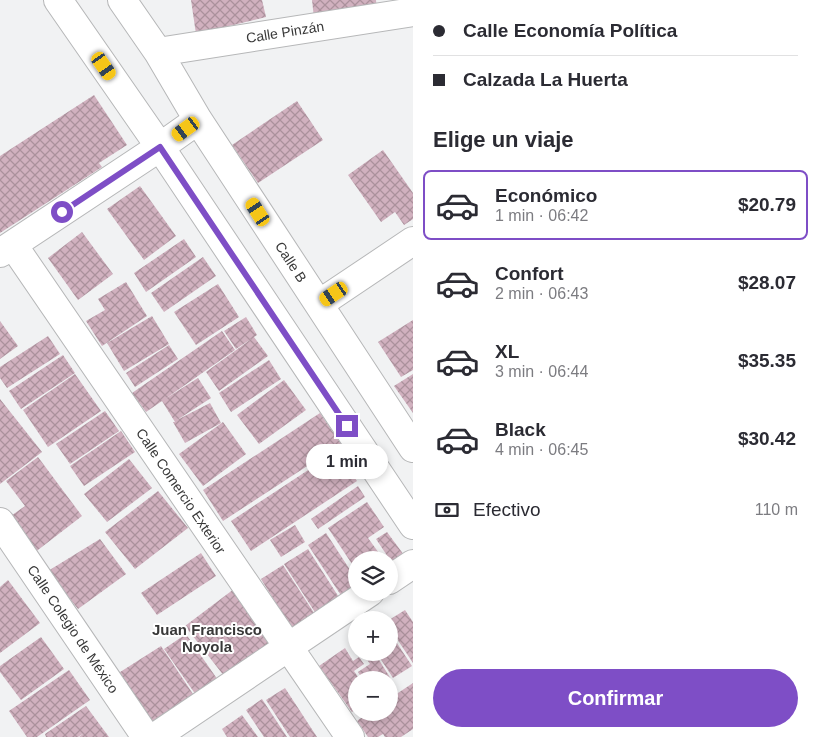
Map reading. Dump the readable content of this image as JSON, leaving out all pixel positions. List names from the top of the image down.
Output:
{
  "streets": {
    "street": [
      "Calle Pinzán",
      "Calle B",
      "Calle Comercio Exterior",
      "Calle Colegio de México"
    ]
  },
  "crossings": [
    ["Calle Pinzán", "Calle B"]
  ],
  "districts": ["Juan Francisco Noyola"],
  "page": {
    "banner": ["Calle Economía Política", "Calzada La Huerta"],
    "heading": "Elige un viaje",
    "list": [
      {
        "name": "Económico",
        "note": "1 min · 06:42",
        "value": "$20.79"
      },
      {
        "name": "Confort",
        "note": "2 min · 06:43",
        "value": "$28.07"
      },
      {
        "name": "XL",
        "note": "3 min · 06:44",
        "value": "$35.35"
      },
      {
        "name": "Black",
        "note": "4 min · 06:45",
        "value": "$30.42"
      }
    ],
    "bubble": "1 min",
    "pay": ["Efectivo", "110 m"],
    "map_buttons": ["+", "−"],
    "buttons": "Confirmar"
  }
}
